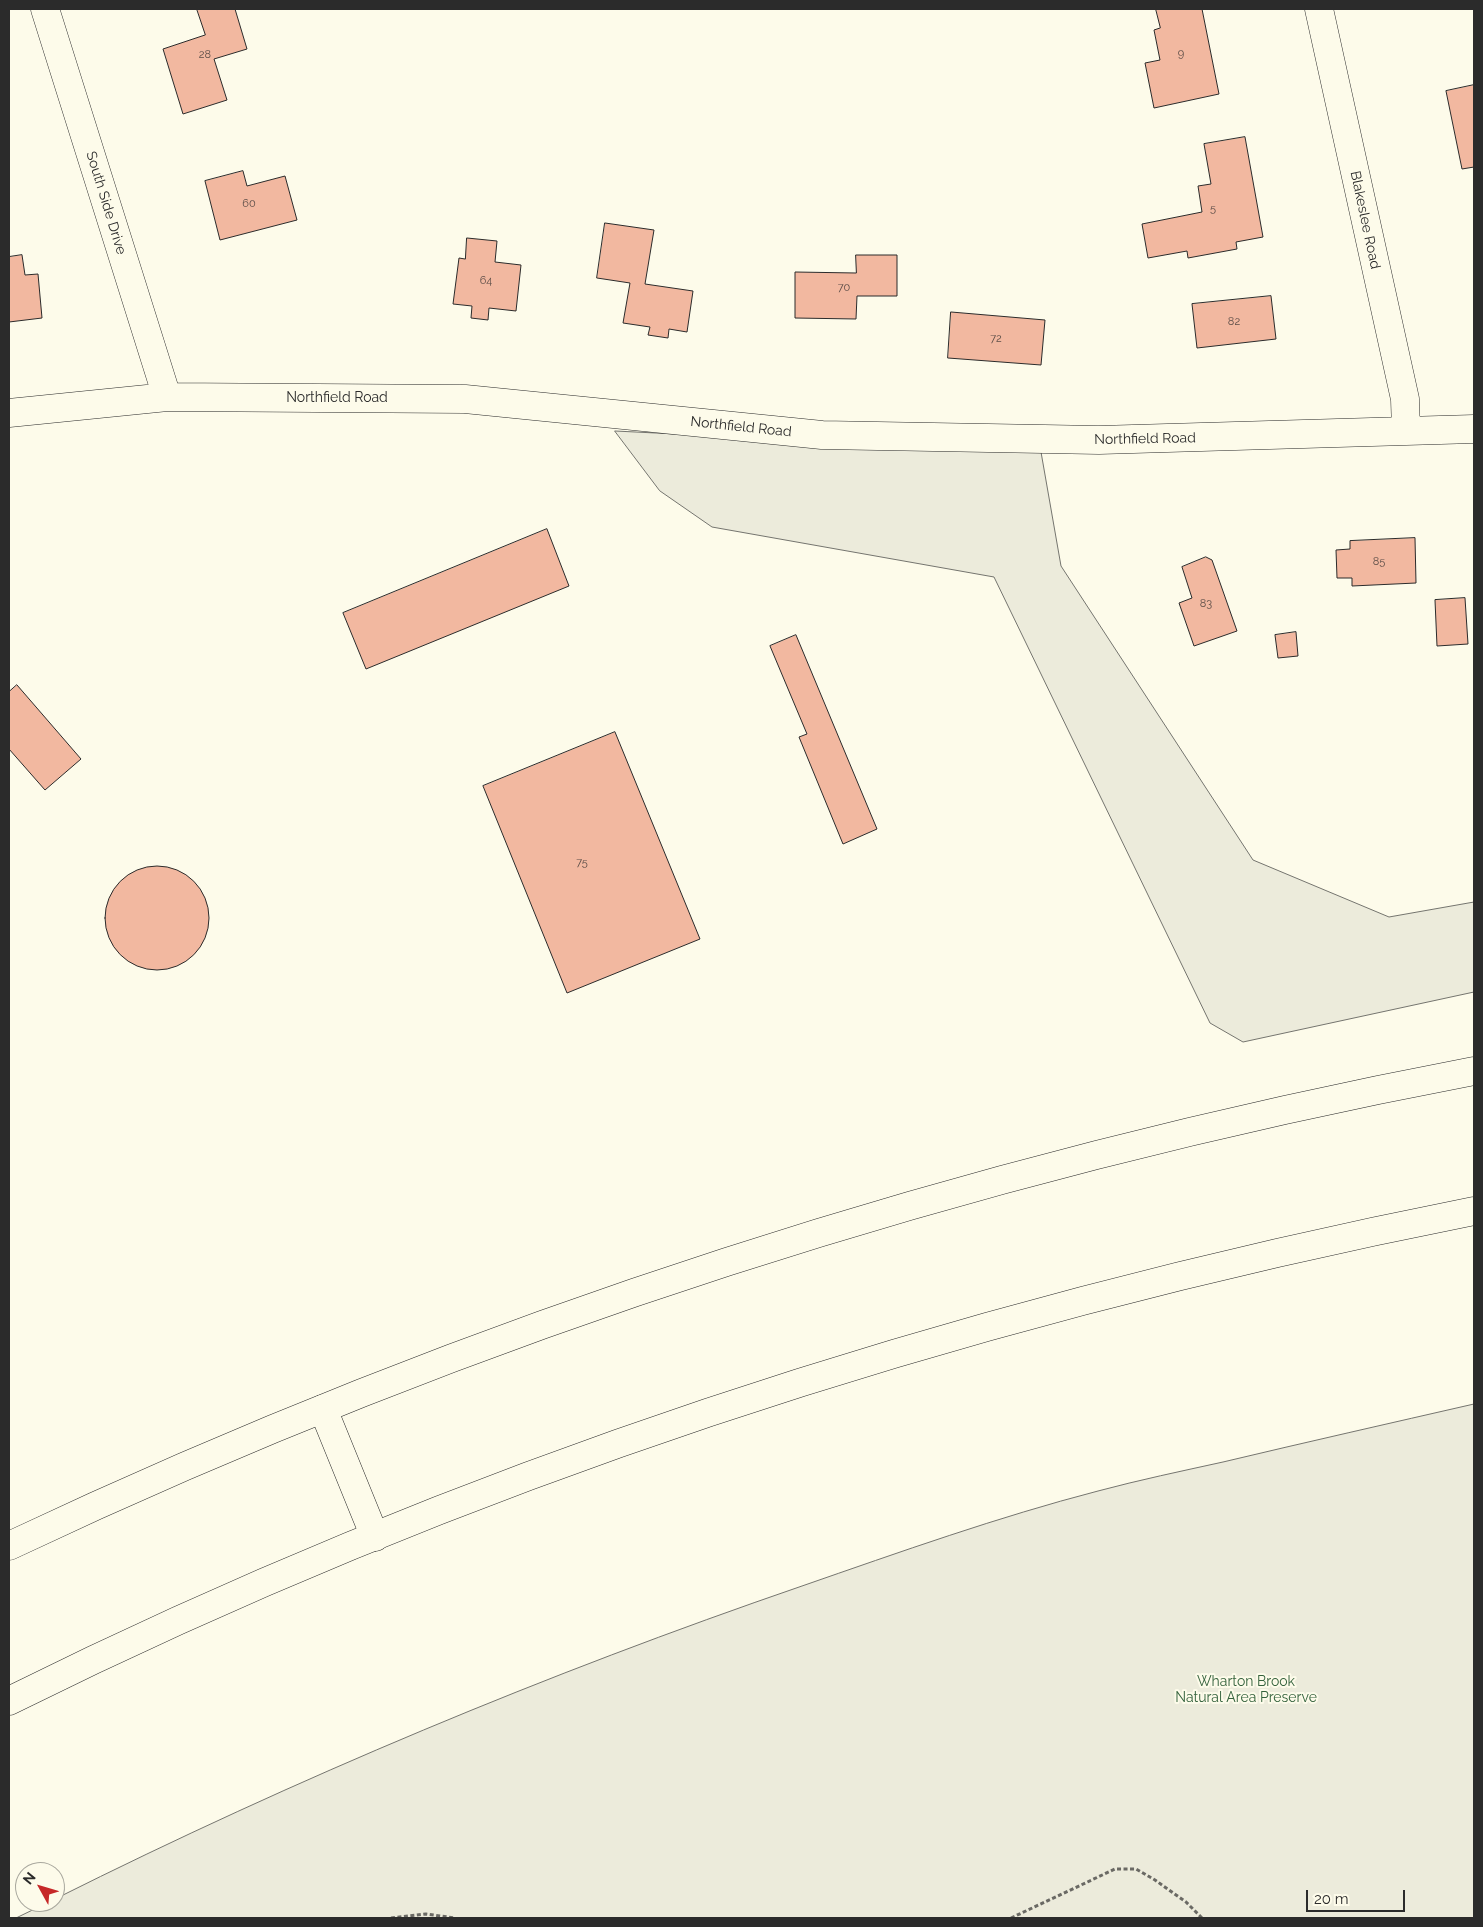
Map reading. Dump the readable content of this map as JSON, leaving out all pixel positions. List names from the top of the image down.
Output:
{
  "streets": {
    "main road": ["South Side Drive", "Blakeslee Road", "Northfield Road"]
  },
  "crossings": [
    ["South Side Drive", "Northfield Road"],
    ["Blakeslee Road", "Northfield Road"]
  ],
  "parks": ["Wharton Brook Natural Area Preserve"],
  "house_numbers": [
    "9",
    "28",
    "60",
    "5",
    "64",
    "70",
    "82",
    "72",
    "85",
    "83",
    "75"
  ],
  "scale_bar": "20 m",
  "north": "top left"
}
